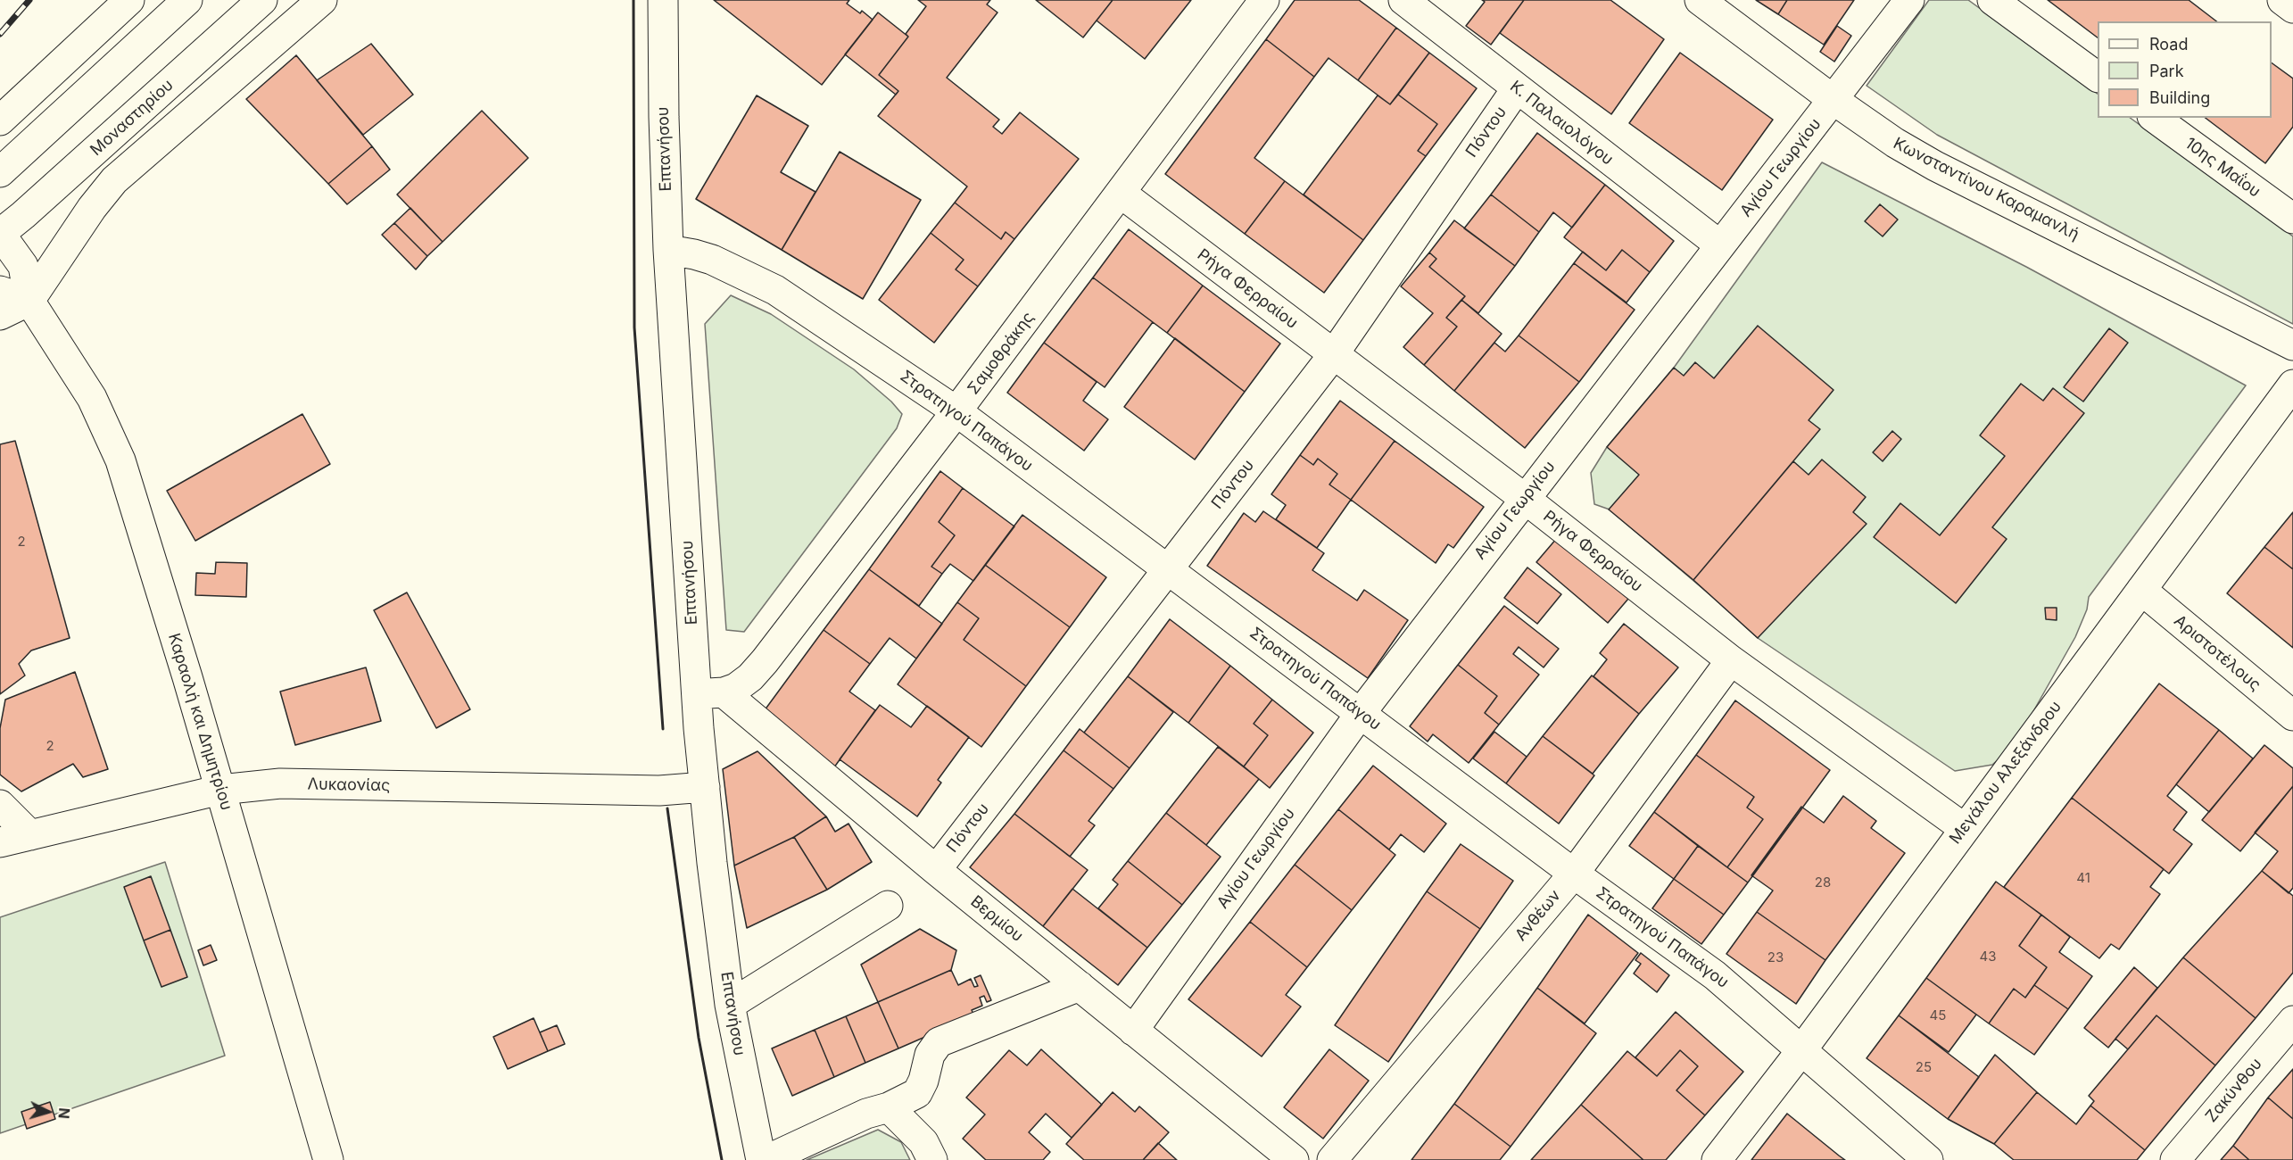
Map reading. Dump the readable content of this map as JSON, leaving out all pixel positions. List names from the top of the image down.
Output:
{
  "streets": {
    "street": [
      "Μοναστηρίου",
      "Κ. Παλαιολόγου",
      "Πόντου",
      "Επτανήσου",
      "Αγίου Γεωργίου",
      "10ης Μαΐου",
      "Κωνσταντίνου Καραμανλή",
      "Ρήγα Φερραίου",
      "Σαμοθράκης",
      "Στρατηγού Παπάγου",
      "Αριστοτέλους",
      "Καραολή και Δημητρίου",
      "Μεγάλου Αλεξάνδρου",
      "Λυκαονίας",
      "Ανθέων",
      "Βερμίου",
      "Ζακύνθου"
    ]
  },
  "crossings": [
    ["Κ. Παλαιολόγου", "Πόντου"],
    ["Κ. Παλαιολόγου", "Αγίου Γεωργίου"],
    ["Πόντου", "Ρήγα Φερραίου"],
    ["Πόντου", "Στρατηγού Παπάγου"],
    ["Πόντου", "Βερμίου"],
    ["Επτανήσου", "Σαμοθράκης"],
    ["Επτανήσου", "Στρατηγού Παπάγου"],
    ["Επτανήσου", "Λυκαονίας"],
    ["Επτανήσου", "Βερμίου"],
    ["Αγίου Γεωργίου", "Κωνσταντίνου Καραμανλή"],
    ["Αγίου Γεωργίου", "Ρήγα Φερραίου"],
    ["Αγίου Γεωργίου", "Στρατηγού Παπάγου"],
    ["Αγίου Γεωργίου", "Βερμίου"],
    ["Ρήγα Φερραίου", "Σαμοθράκης"],
    ["Ρήγα Φερραίου", "Μεγάλου Αλεξάνδρου"],
    ["Ρήγα Φερραίου", "Ανθέων"],
    ["Σαμοθράκης", "Στρατηγού Παπάγου"],
    ["Σαμοθράκης", "Βερμίου"],
    ["Στρατηγού Παπάγου", "Μεγάλου Αλεξάνδρου"],
    ["Στρατηγού Παπάγου", "Ανθέων"],
    ["Αριστοτέλους", "Μεγάλου Αλεξάνδρου"],
    ["Καραολή και Δημητρίου", "Λυκαονίας"]
  ],
  "house_numbers": [
    "2",
    "2",
    "41",
    "28",
    "43",
    "23",
    "45",
    "25"
  ],
  "legend": ["Road", "Park", "Building"],
  "north": "right"
}
